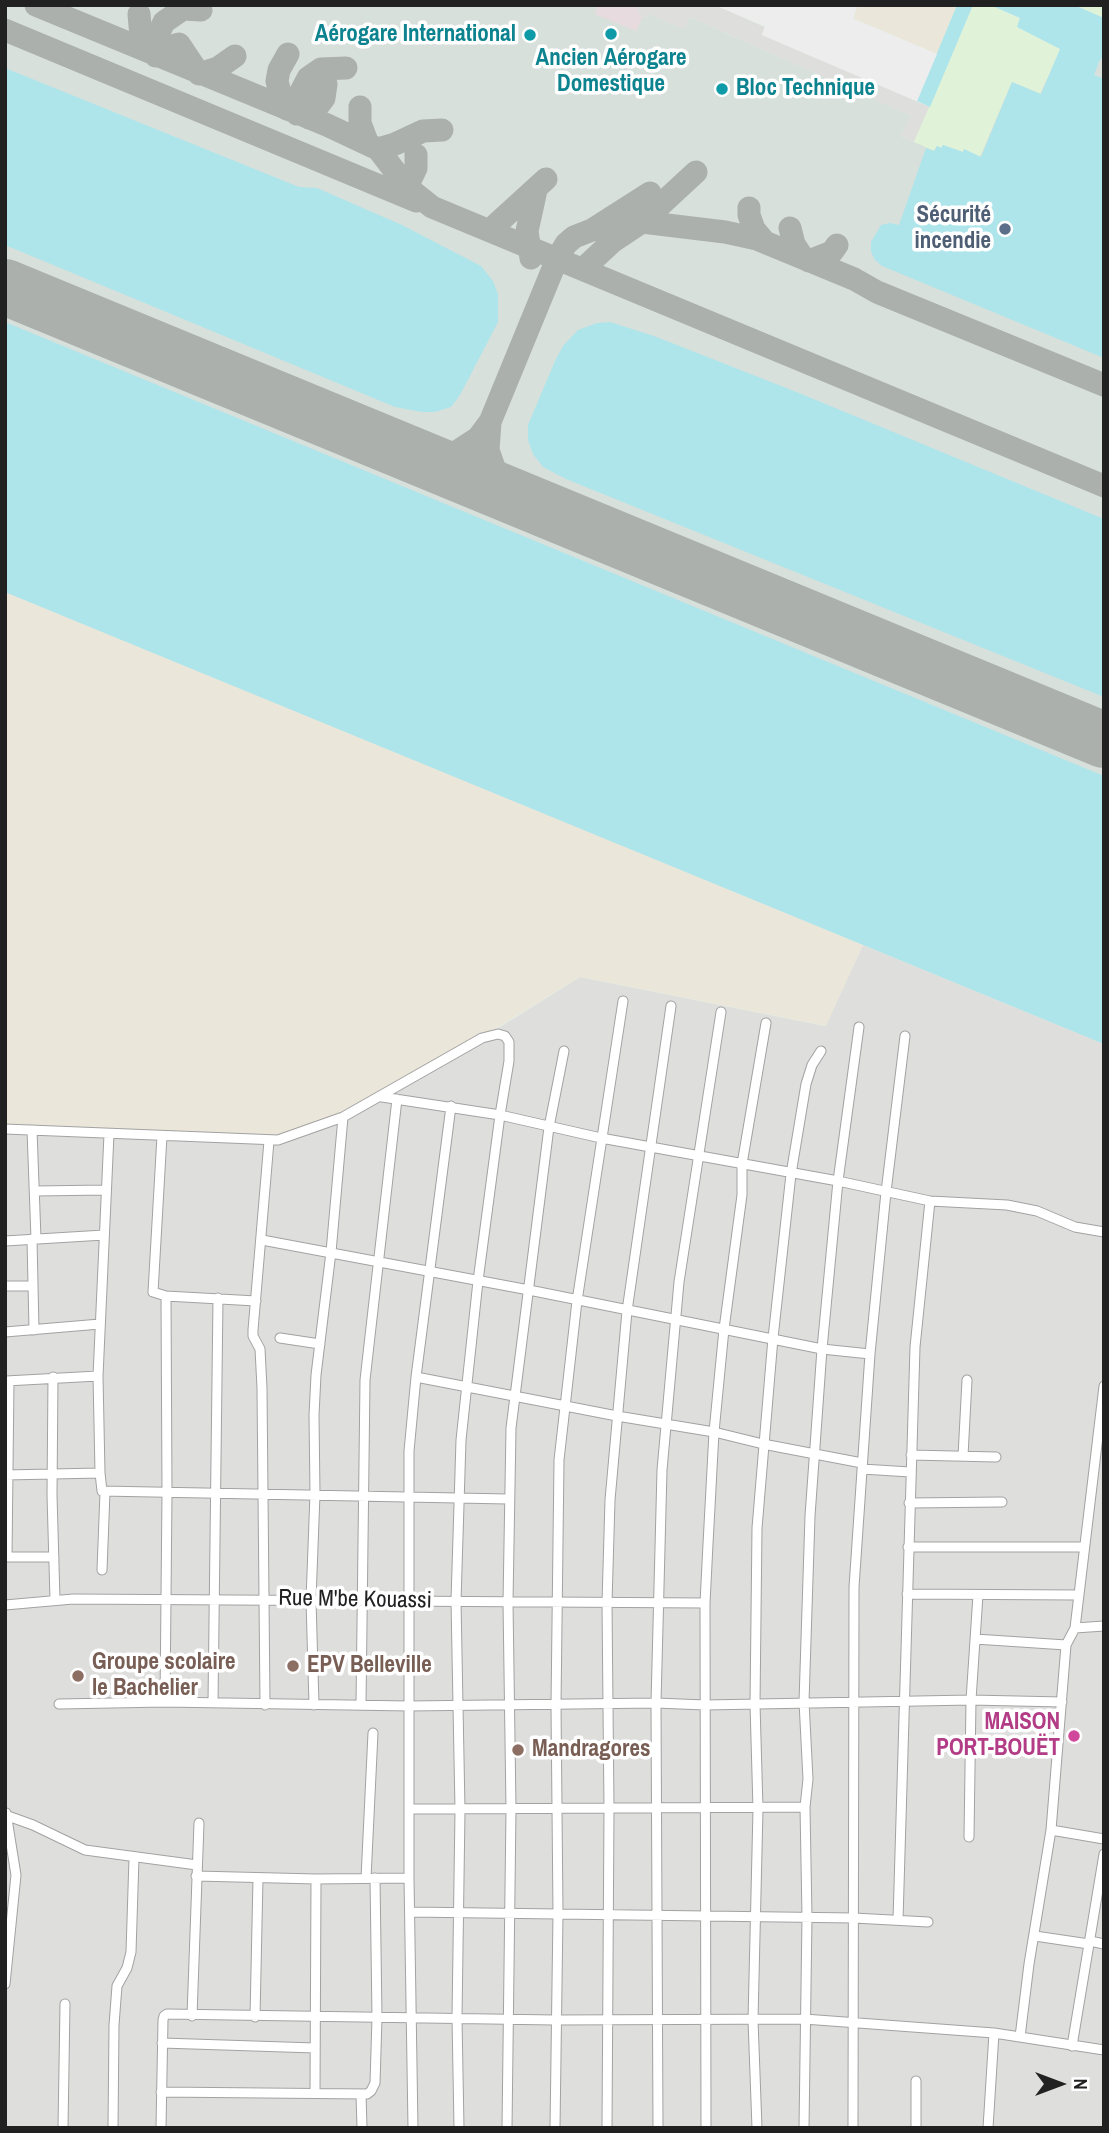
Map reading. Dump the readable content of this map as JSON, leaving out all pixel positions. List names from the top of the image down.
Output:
{
  "streets": {
    "street": ["Rue M'be Kouassi"]
  },
  "places": [
    "Ancien Aérogare Domestique",
    "Aérogare International",
    "Bloc Technique",
    "Sécurité incendie",
    "EPV Belleville",
    "Groupe scolaire le Bachelier",
    "MAISON PORT-BOUËT",
    "Mandragores"
  ],
  "north": "right"
}
